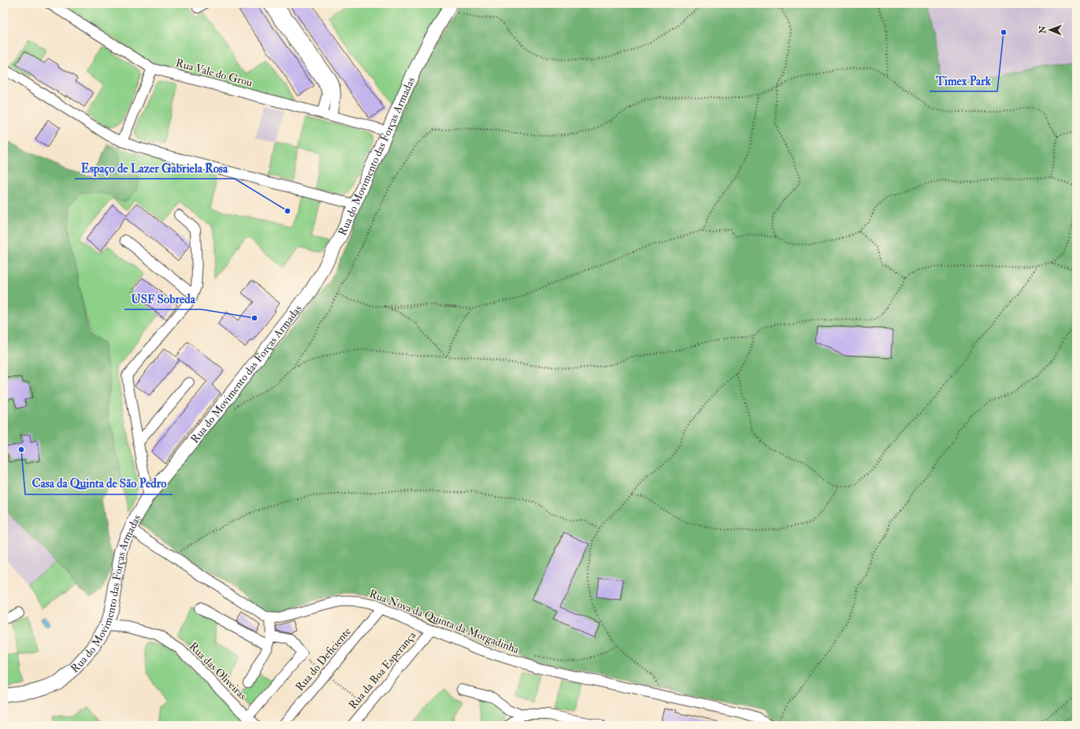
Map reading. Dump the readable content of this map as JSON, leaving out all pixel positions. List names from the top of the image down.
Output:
{
  "streets": {
    "main road": ["Rua do Movimento das Forças Armadas"],
    "street": [
      "Rua Vale do Grou",
      "Rua Nova da Quinta da Morgadinha",
      "Rua do Deficiente",
      "Rua da Boa Esperança",
      "Rua das Oliveiras"
    ]
  },
  "crossings": [
    ["Rua Vale do Grou", "Rua do Movimento das Forças Armadas"],
    ["Rua do Movimento das Forças Armadas", "Rua das Oliveiras"],
    ["Rua Nova da Quinta da Morgadinha", "Rua do Deficiente"],
    ["Rua Nova da Quinta da Morgadinha", "Rua da Boa Esperança"]
  ],
  "places": [
    "Timex Park",
    "Espaço de Lazer Gabriela Rosa",
    "USF Sobreda",
    "Casa da Quinta de São Pedro"
  ],
  "north": "left"
}
